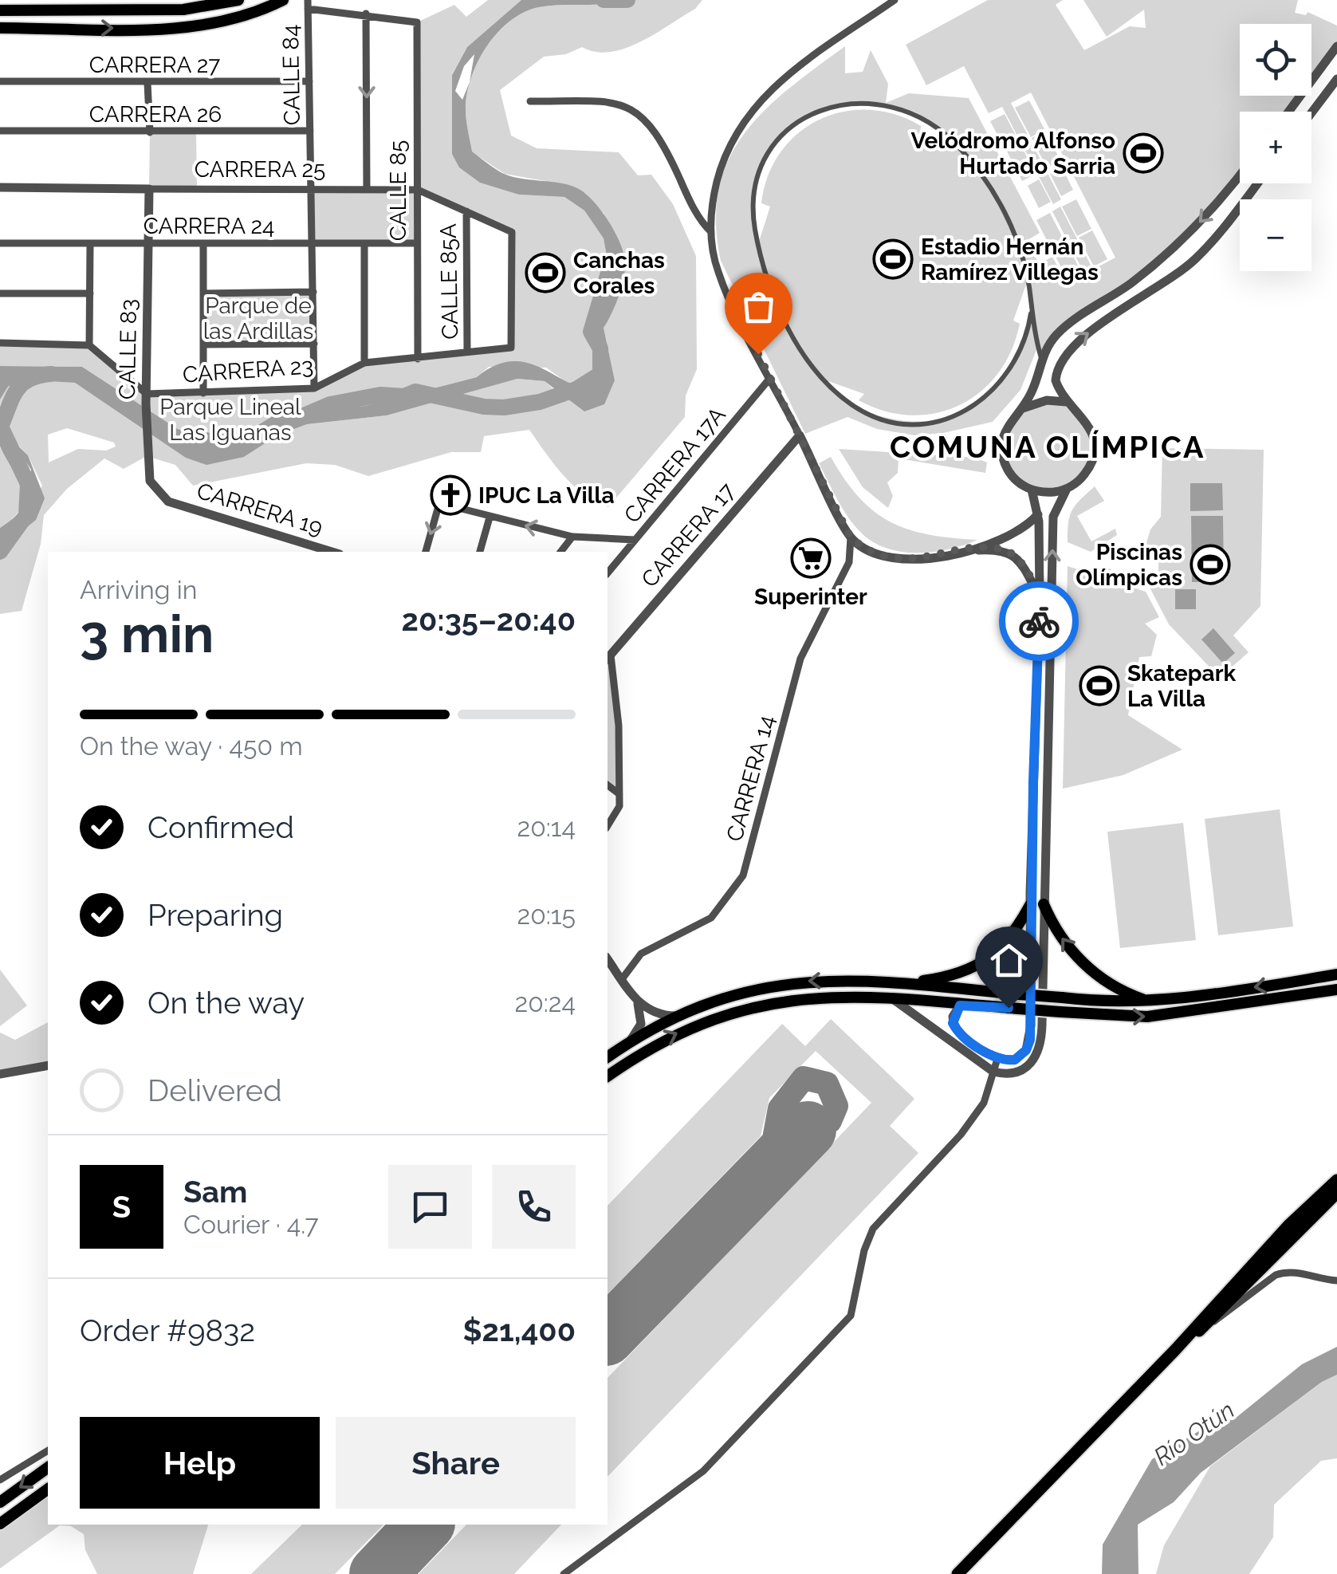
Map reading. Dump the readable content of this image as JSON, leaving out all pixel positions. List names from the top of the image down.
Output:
{
  "streets": {
    "street": [
      "CARRERA 27",
      "CALLE 84",
      "CARRERA 26",
      "CARRERA 25",
      "CALLE 85",
      "CARRERA 24",
      "CALLE 85A",
      "CALLE 83",
      "CARRERA 23",
      "CARRERA 17A",
      "CARRERA 19",
      "CARRERA 17",
      "CARRERA 14"
    ]
  },
  "crossings": [
    ["CARRERA 27", "CALLE 84"],
    ["CALLE 84", "CARRERA 26"],
    ["CALLE 84", "CARRERA 25"],
    ["CALLE 84", "CARRERA 24"],
    ["CALLE 84", "CARRERA 23"],
    ["CARRERA 25", "CALLE 85"],
    ["CARRERA 25", "CALLE 85A"],
    ["CARRERA 25", "CALLE 83"],
    ["CARRERA 25", "CARRERA 23"],
    ["CALLE 85", "CARRERA 24"],
    ["CALLE 85", "CARRERA 23"],
    ["CARRERA 24", "CALLE 83"],
    ["CALLE 85A", "CARRERA 23"],
    ["CALLE 83", "CARRERA 23"],
    ["CALLE 83", "CARRERA 19"]
  ],
  "districts": ["COMUNA OLÍMPICA"],
  "water": ["Río Otún"],
  "parks": ["Parque de las Ardillas", "Parque Lineal Las Iguanas"],
  "places": {
    "sports": [
      "Velódromo Alfonso Hurtado Sarria",
      "Estadio Hernán Ramírez Villegas",
      "Canchas Corales",
      "Piscinas Olímpicas",
      "Skatepark La Villa"
    ],
    "church": ["IPUC La Villa"],
    "supermarket": ["Superinter"]
  },
  "page": {
    "map_buttons": ["+", "−"],
    "heading": ["3 min", "Arriving in", "20:35–20:40"],
    "panel": [
      "Sam",
      "Courier · 4.7",
      "Order #9832",
      "$21,400"
    ],
    "bar": "On the way · 450 m",
    "list": [
      ["Confirmed", "20:14"],
      ["Preparing", "20:15"],
      ["On the way", "20:24"],
      "Delivered"
    ],
    "round": "S",
    "buttons": ["Help", "Share"]
  }
}
